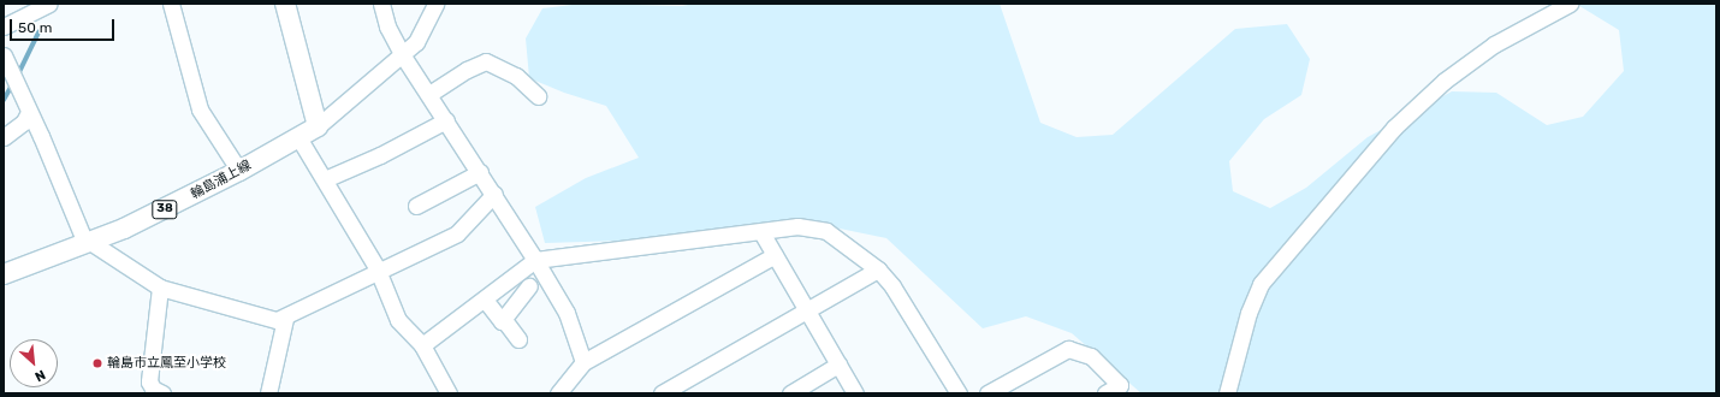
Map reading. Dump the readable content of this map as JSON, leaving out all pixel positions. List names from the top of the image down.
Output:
{
  "streets": {
    "main road": ["輪島浦上線", "38"]
  },
  "places": ["輪島市立鳳至小学校"],
  "scale_bar": "50 m",
  "north": "bottom right"
}
